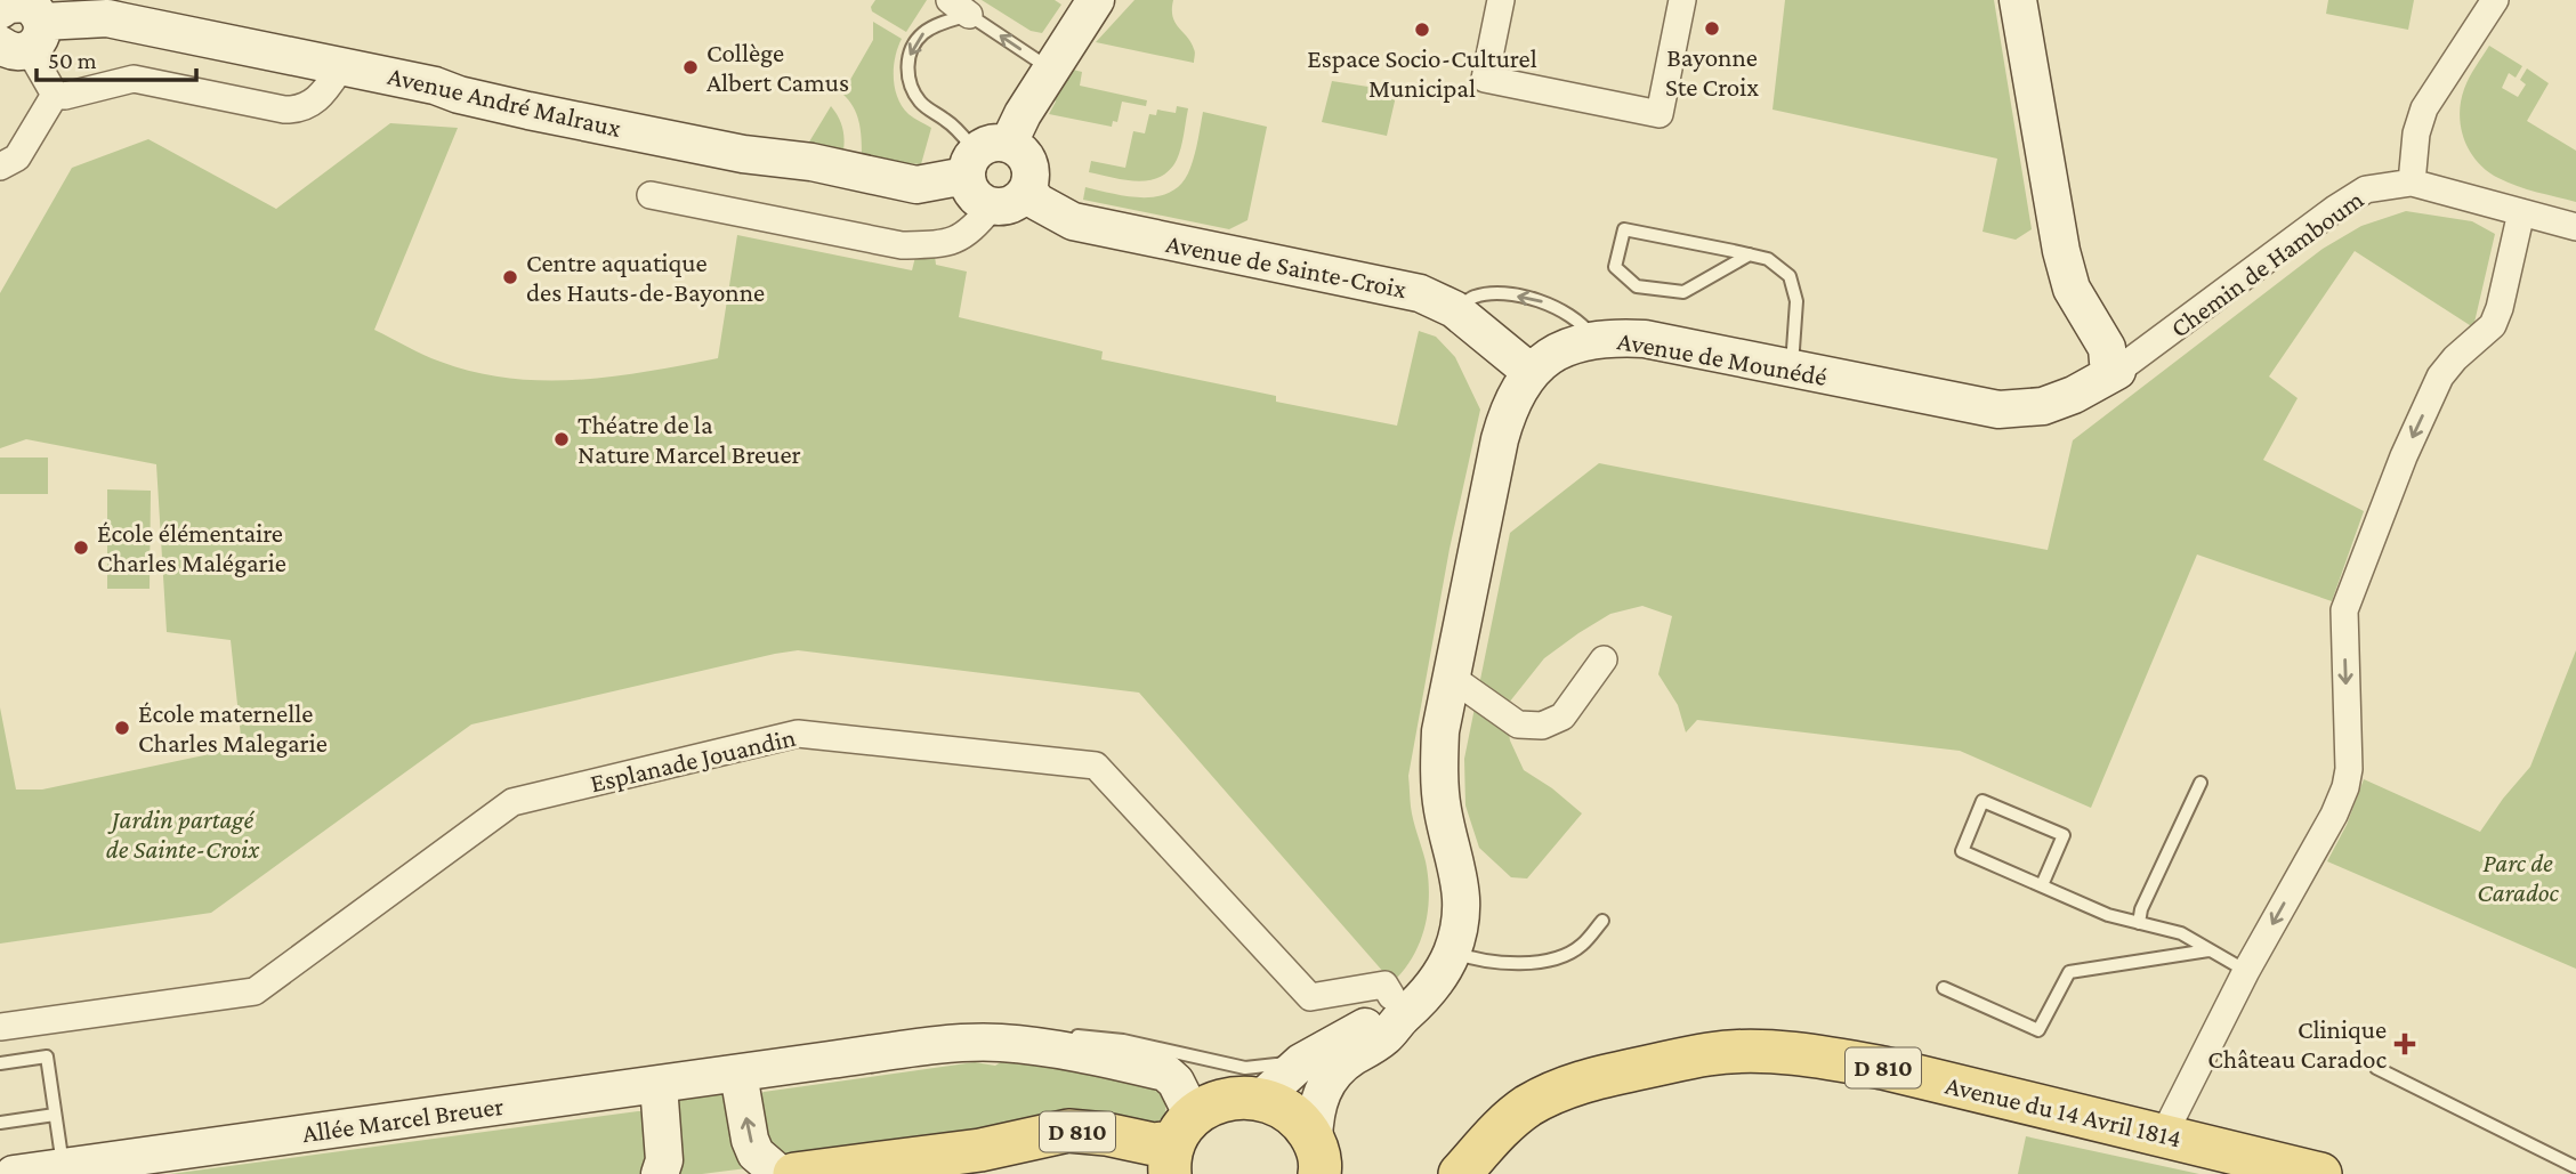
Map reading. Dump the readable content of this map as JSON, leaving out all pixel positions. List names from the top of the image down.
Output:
{
  "streets": {
    "main road": ["D 810", "Avenue du 14 Avril 1814"],
    "street": [
      "Avenue André Malraux",
      "Chemin de Hamboum",
      "Avenue de Sainte-Croix",
      "Avenue de Mounédé",
      "Esplanade Jouandin",
      "Allée Marcel Breuer"
    ]
  },
  "crossings": [
    ["Avenue André Malraux", "Avenue de Sainte-Croix"],
    ["Chemin de Hamboum", "Avenue de Mounédé"],
    ["Avenue de Sainte-Croix", "Avenue de Mounédé"],
    ["Avenue de Mounédé", "Esplanade Jouandin"],
    ["D 810", "Allée Marcel Breuer"]
  ],
  "parks": ["Jardin partagé de Sainte-Croix", "Parc de Caradoc"],
  "places": {
    "other": [
      "Bayonne Ste Croix",
      "Espace Socio-Culturel Municipal",
      "Collège Albert Camus",
      "Centre aquatique des Hauts-de-Bayonne",
      "Théatre de la Nature Marcel Breuer",
      "École élémentaire Charles Malégarie",
      "École maternelle Charles Malegarie"
    ],
    "health": ["Clinique Château Caradoc"]
  },
  "scale_bar": "50 m"
}
